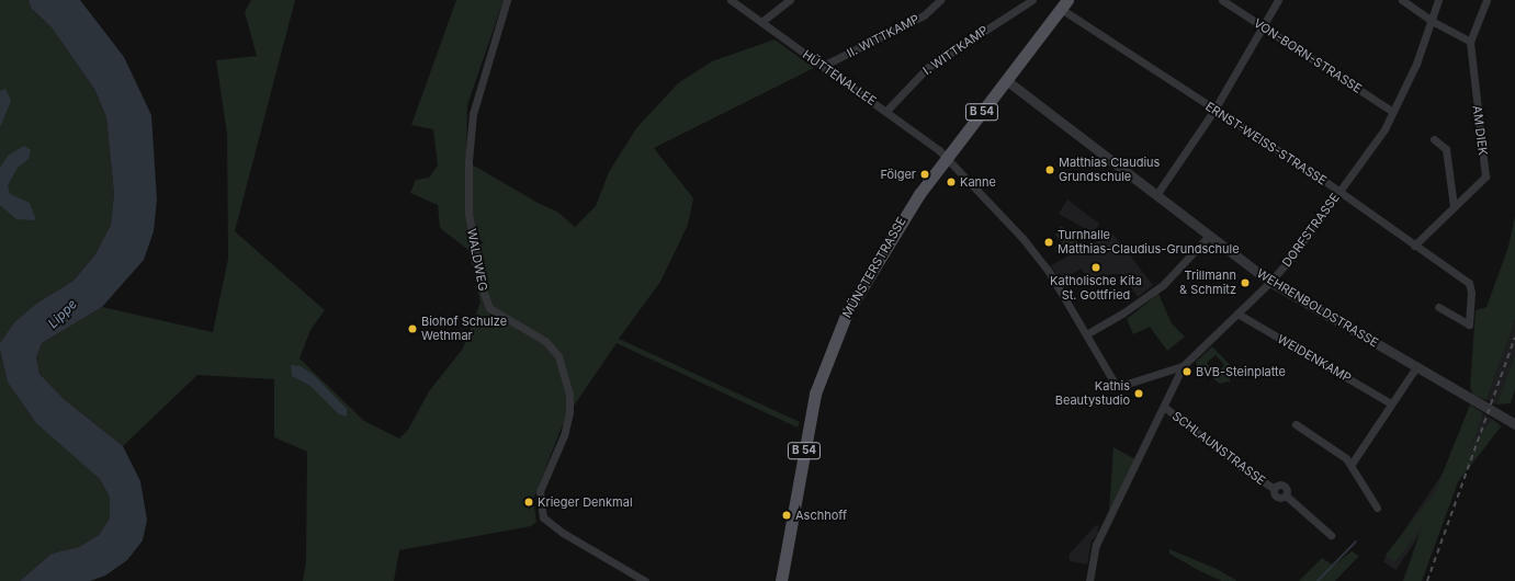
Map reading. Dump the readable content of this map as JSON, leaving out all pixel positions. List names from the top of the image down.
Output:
{
  "streets": {
    "main road": ["B 54", "MÜNSTERSTRASSE"],
    "street": [
      "II. WITTKAMP",
      "I. WITTKAMP",
      "VON-BORN-STRASSE",
      "HÜTTENALLEE",
      "AM DIEK",
      "ERNST-WEISS-STRASSE",
      "DORFSTRASSE",
      "WALDWEG",
      "WEHRENBOLDSTRASSE",
      "WEIDENKAMP",
      "SCHLAUNSTRASSE"
    ]
  },
  "crossings": [
    ["II. WITTKAMP", "HÜTTENALLEE"],
    ["I. WITTKAMP", "HÜTTENALLEE"],
    ["VON-BORN-STRASSE", "DORFSTRASSE"],
    ["HÜTTENALLEE", "DORFSTRASSE"],
    ["HÜTTENALLEE", "MÜNSTERSTRASSE"],
    ["AM DIEK", "ERNST-WEISS-STRASSE"],
    ["ERNST-WEISS-STRASSE", "DORFSTRASSE"],
    ["ERNST-WEISS-STRASSE", "MÜNSTERSTRASSE"],
    ["DORFSTRASSE", "WEHRENBOLDSTRASSE"],
    ["DORFSTRASSE", "WEIDENKAMP"],
    ["DORFSTRASSE", "SCHLAUNSTRASSE"],
    ["MÜNSTERSTRASSE", "WEHRENBOLDSTRASSE"]
  ],
  "water": ["Lippe"],
  "places": [
    "Matthias Claudius Grundschule",
    "Fölger",
    "Kanne",
    "Turnhalle Matthias-Claudius-Grundschule",
    "Katholische Kita St. Gottfried",
    "Trillmann & Schmitz",
    "Biohof Schulze Wethmar",
    "BVB-Steinplatte",
    "Kathis Beautystudio",
    "Krieger Denkmal",
    "Aschhoff"
  ]
}
